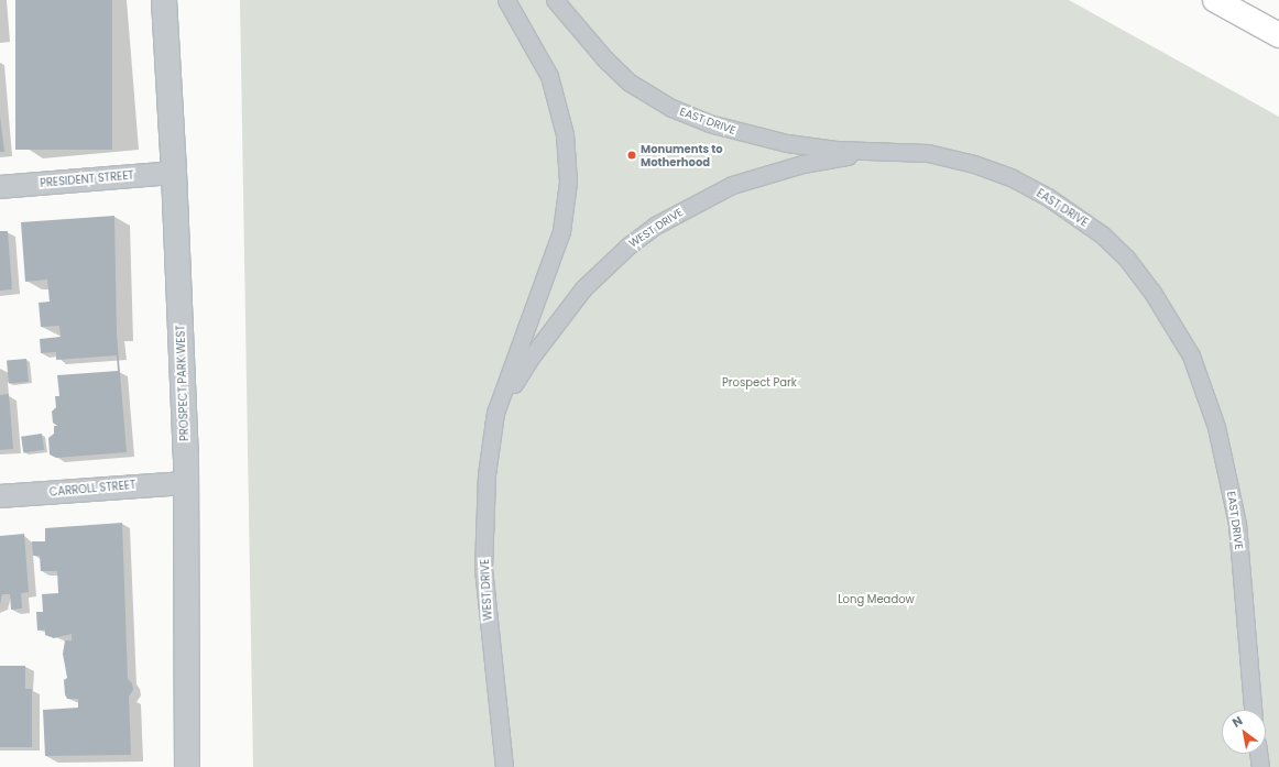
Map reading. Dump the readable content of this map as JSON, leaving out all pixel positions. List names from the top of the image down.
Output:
{
  "streets": {
    "street": [
      "EAST DRIVE",
      "PRESIDENT STREET",
      "WEST DRIVE",
      "PROSPECT PARK WEST",
      "CARROLL STREET"
    ]
  },
  "crossings": [
    ["EAST DRIVE", "WEST DRIVE"],
    ["PRESIDENT STREET", "PROSPECT PARK WEST"],
    ["PROSPECT PARK WEST", "CARROLL STREET"]
  ],
  "parks": ["Prospect Park", "Long Meadow"],
  "places": ["Monuments to Motherhood"],
  "north": "top left"
}
